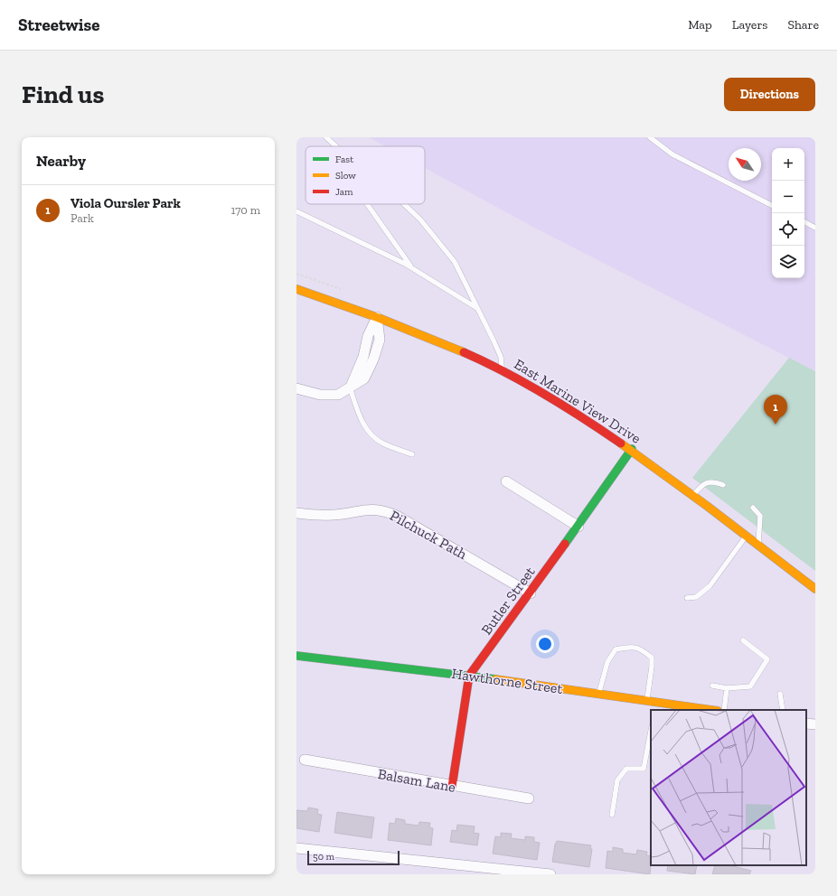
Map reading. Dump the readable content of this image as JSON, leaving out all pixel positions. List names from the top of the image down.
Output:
{
  "streets": {
    "street": [
      "East Marine View Drive",
      "Pilchuck Path",
      "Butler Street",
      "Hawthorne Street",
      "Balsam Lane"
    ]
  },
  "crossings": [
    ["East Marine View Drive", "Butler Street"],
    ["Pilchuck Path", "Butler Street"],
    ["Butler Street", "Hawthorne Street"],
    ["Butler Street", "Balsam Lane"]
  ],
  "legend": ["Fast", "Slow", "Jam"],
  "scale_bar": "50 m",
  "north": "top left",
  "page": {
    "header": "Streetwise",
    "nav": ["Map", "Layers", "Share"],
    "buttons": "Directions",
    "title": "Find us",
    "heading": "Nearby",
    "map_buttons": ["+", "−"],
    "list": [
      {
        "mark": "1",
        "name": "Viola Oursler Park",
        "note": "Park",
        "value": "170 m"
      }
    ],
    "pins": "1",
    "scale": "50 m"
  }
}
